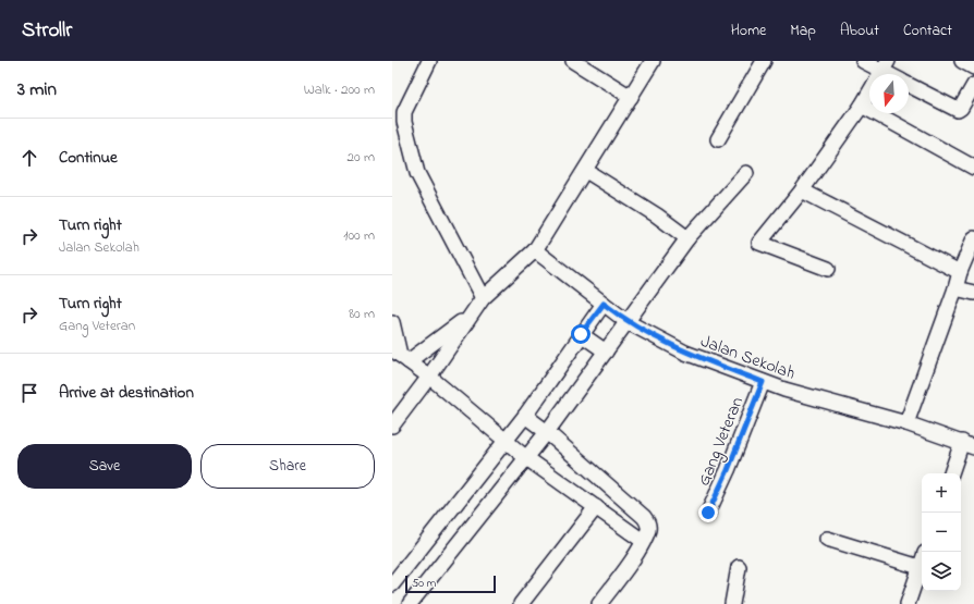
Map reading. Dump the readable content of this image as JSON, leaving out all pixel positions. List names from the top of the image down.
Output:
{
  "streets": {
    "street": ["Jalan Sekolah", "Gang Veteran"]
  },
  "crossings": [
    ["Jalan Sekolah", "Gang Veteran"]
  ],
  "scale_bar": "50 m",
  "north": "bottom",
  "page": {
    "header": "Strollr",
    "nav": [
      "Home",
      "Map",
      "About",
      "Contact"
    ],
    "heading": ["3 min", "Walk · 200 m"],
    "list": [
      ["Continue", "20 m"],
      ["Turn right", "Jalan Sekolah", "100 m"],
      ["Turn right", "Gang Veteran", "80 m"],
      "Arrive at destination"
    ],
    "buttons": ["Save", "Share"],
    "map_buttons": ["+", "−"],
    "scale": "50 m"
  }
}
